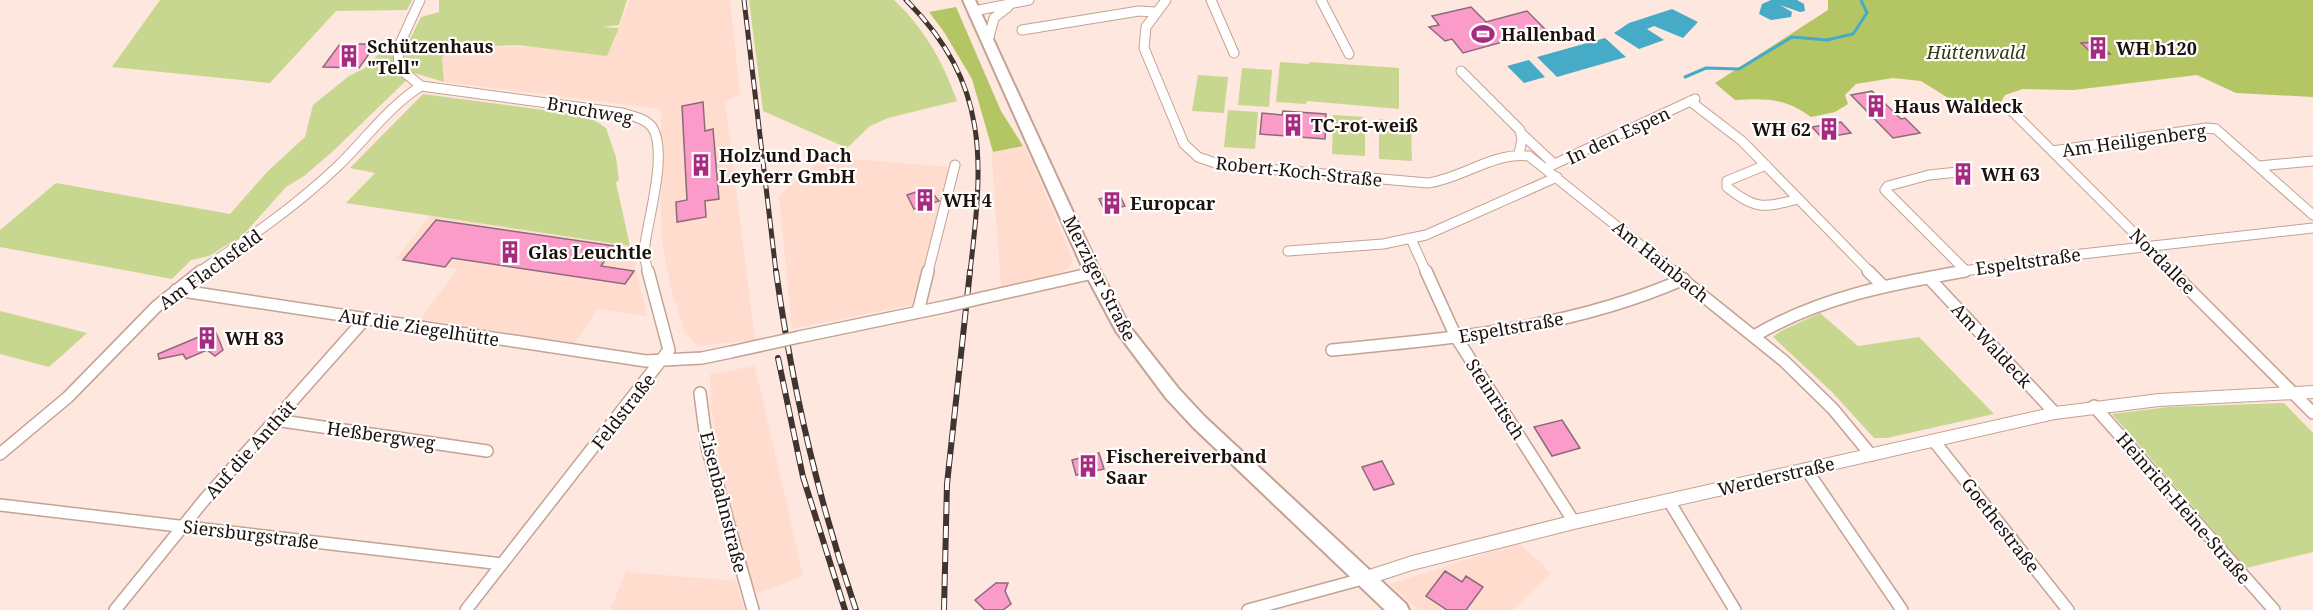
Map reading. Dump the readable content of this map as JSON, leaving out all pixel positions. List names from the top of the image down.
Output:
{
  "streets": {
    "main road": ["Merziger Straße"],
    "street": [
      "Bruchweg",
      "In den Espen",
      "Am Heiligenberg",
      "Robert-Koch-Straße",
      "Am Hainbach",
      "Espeltstraße",
      "Nordallee",
      "Am Flachsfeld",
      "Auf die Ziegelhütte",
      "Am Waldeck",
      "Steinritsch",
      "Feldstraße",
      "Heßbergweg",
      "Auf die Anthät",
      "Werderstraße",
      "Eisenbahnstraße",
      "Heinrich-Heine-Straße",
      "Goethestraße",
      "Siersburgstraße"
    ]
  },
  "crossings": [
    ["Bruchweg", "Am Flachsfeld"],
    ["Bruchweg", "Auf die Ziegelhütte"],
    ["Bruchweg", "Feldstraße"],
    ["In den Espen", "Am Hainbach"],
    ["In den Espen", "Espeltstraße"],
    ["Am Heiligenberg", "Nordallee"],
    ["Robert-Koch-Straße", "Am Hainbach"],
    ["Am Hainbach", "Espeltstraße"],
    ["Am Hainbach", "Werderstraße"],
    ["Espeltstraße", "Nordallee"],
    ["Espeltstraße", "Am Waldeck"],
    ["Espeltstraße", "Steinritsch"],
    ["Nordallee", "Werderstraße"],
    ["Am Flachsfeld", "Auf die Ziegelhütte"],
    ["Merziger Straße", "Feldstraße"],
    ["Merziger Straße", "Werderstraße"],
    ["Auf die Ziegelhütte", "Feldstraße"],
    ["Auf die Ziegelhütte", "Auf die Anthät"],
    ["Am Waldeck", "Werderstraße"],
    ["Steinritsch", "Werderstraße"],
    ["Feldstraße", "Siersburgstraße"],
    ["Heßbergweg", "Auf die Anthät"],
    ["Auf die Anthät", "Siersburgstraße"],
    ["Werderstraße", "Heinrich-Heine-Straße"],
    ["Werderstraße", "Goethestraße"]
  ],
  "parks": ["Hüttenwald"],
  "places": {
    "sports": ["Hallenbad"],
    "building": [
      "WH b120",
      "Schützenhaus \"Tell\"",
      "Haus Waldeck",
      "TC-rot-weiß",
      "WH 62",
      "Holz und Dach Leyherr GmbH",
      "WH 63",
      "WH 4",
      "Europcar",
      "Glas Leuchtle",
      "WH 83",
      "Fischereiverband Saar"
    ]
  }
}
